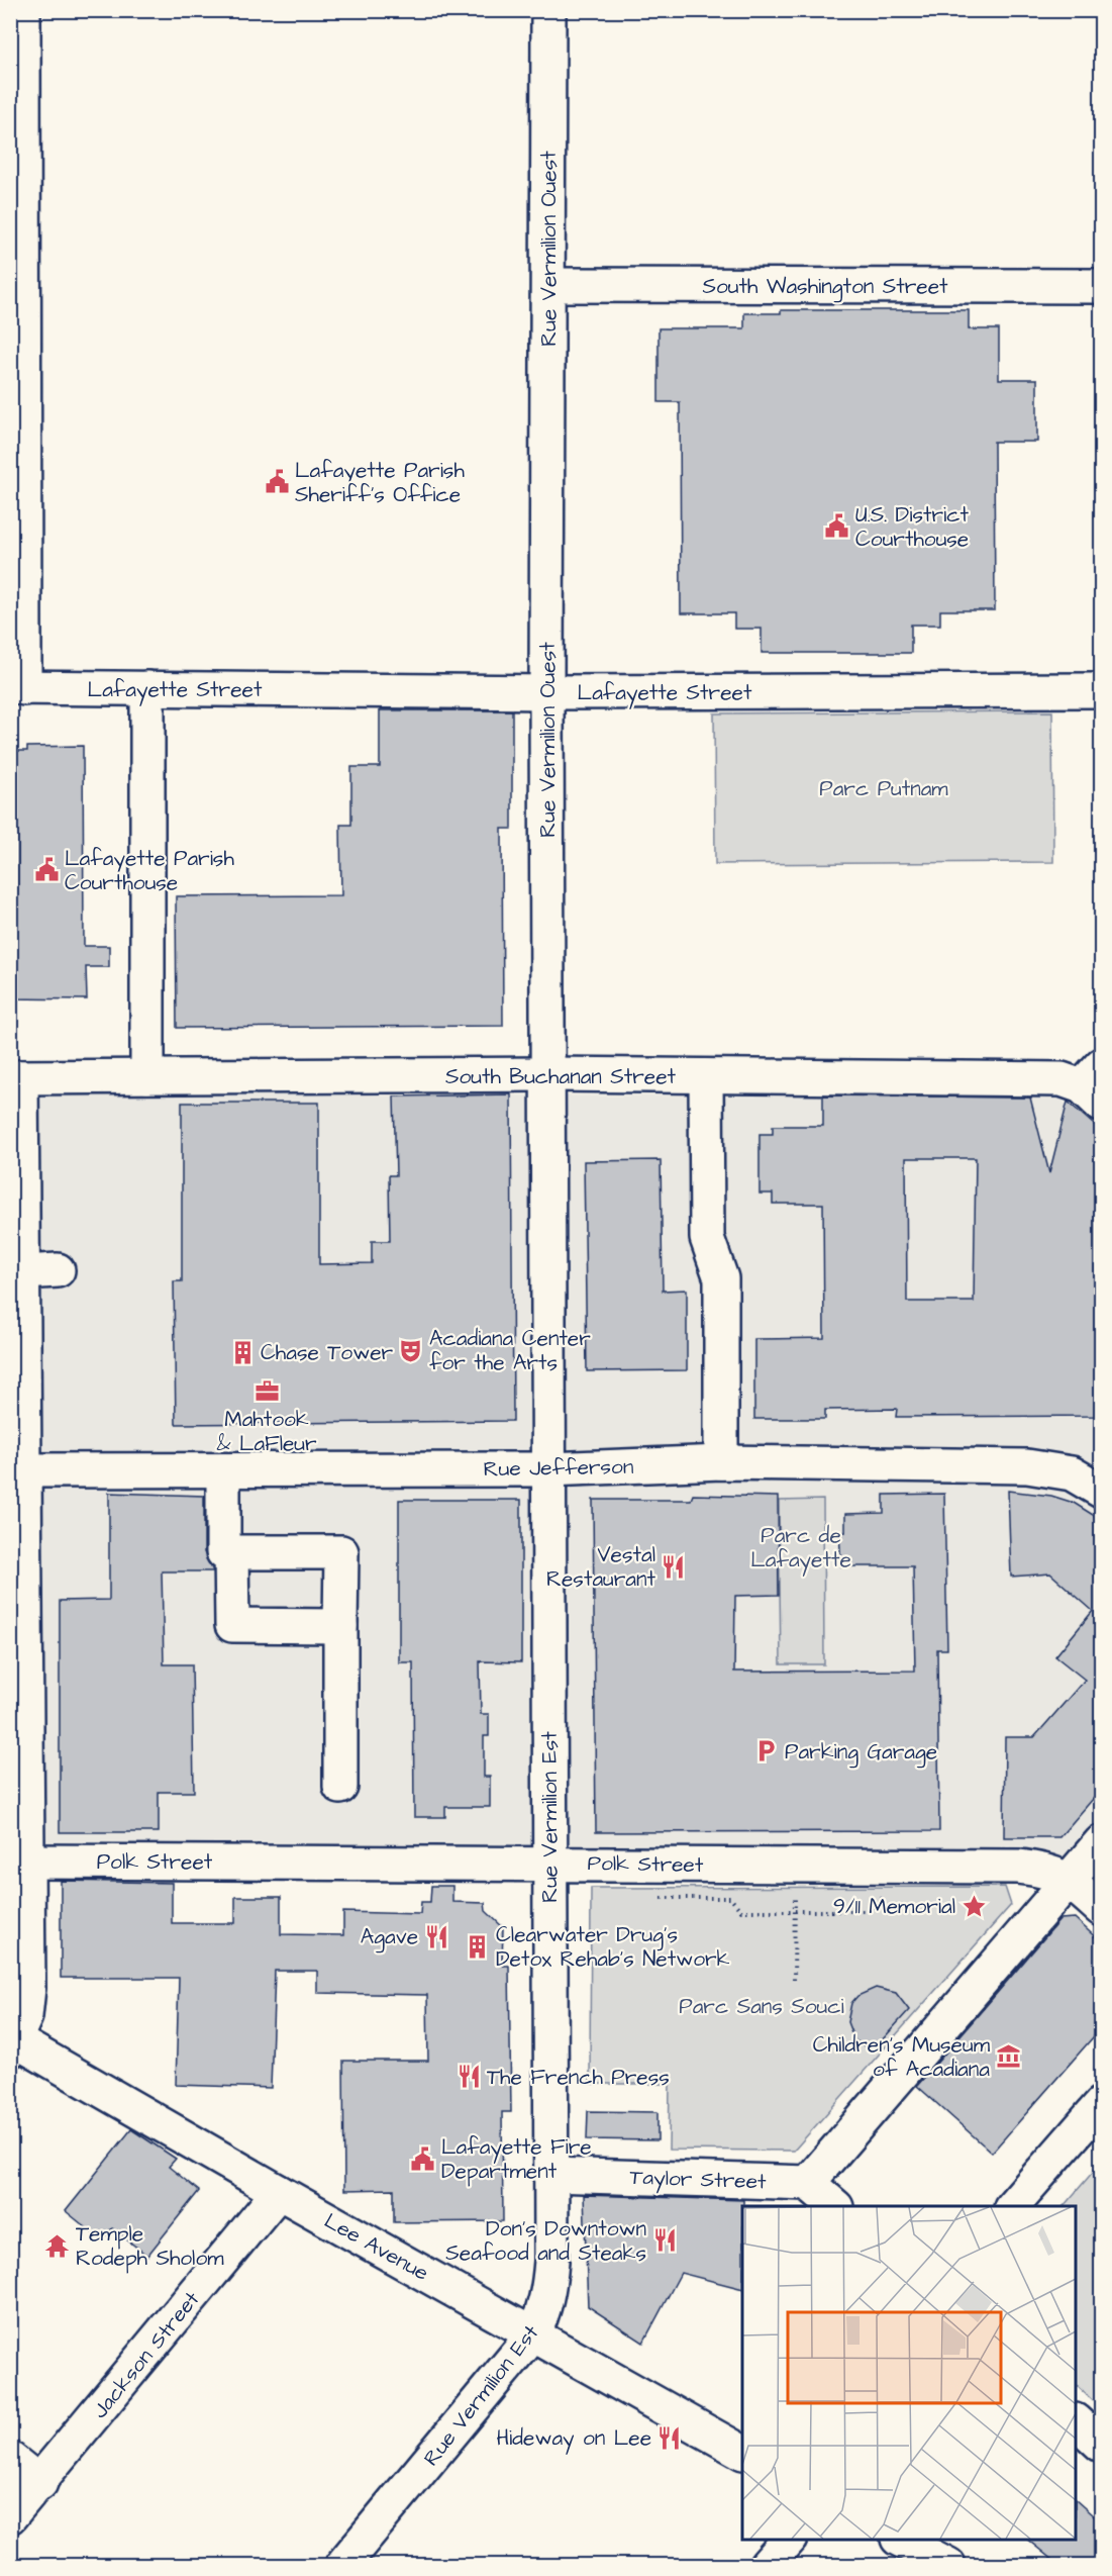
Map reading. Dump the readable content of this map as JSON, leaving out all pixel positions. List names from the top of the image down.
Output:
{
  "streets": {
    "street": [
      "Rue Vermilion Ouest",
      "South Washington Street",
      "Lafayette Street",
      "South Buchanan Street",
      "Rue Jefferson",
      "Rue Vermilion Est",
      "Polk Street",
      "Taylor Street",
      "Lee Avenue",
      "Jackson Street"
    ]
  },
  "crossings": [
    ["Rue Vermilion Ouest", "South Washington Street"],
    ["Rue Vermilion Ouest", "Lafayette Street"],
    ["Rue Vermilion Ouest", "South Buchanan Street"],
    ["Rue Vermilion Ouest", "Rue Jefferson"],
    ["Rue Vermilion Ouest", "Rue Vermilion Est"],
    ["Rue Jefferson", "Rue Vermilion Est"],
    ["Rue Vermilion Est", "Polk Street"],
    ["Rue Vermilion Est", "Taylor Street"],
    ["Rue Vermilion Est", "Lee Avenue"],
    ["Lee Avenue", "Jackson Street"]
  ],
  "parks": ["Parc Putnam", "Parc de Lafayette", "Parc Sans Souci"],
  "places": {
    "public building": [
      "Lafayette Parish Sheriff's Office",
      "U.S. District Courthouse",
      "Lafayette Parish Courthouse",
      "Lafayette Fire Department"
    ],
    "theatre": ["Acadiana Center for the Arts"],
    "building": ["Chase Tower", "Clearwater Drug's Detox Rehab's Network"],
    "office": ["Mahtook & LaFleur"],
    "restaurant": [
      "Vestal Restaurant",
      "Agave",
      "The French Press",
      "Don's Downtown Seafood and Steaks",
      "Hideway on Lee"
    ],
    "parking": ["Parking Garage"],
    "place": ["9/11 Memorial"],
    "museum": ["Children's Museum of Acadiana"],
    "temple": ["Temple Rodeph Sholom"]
  }
}
